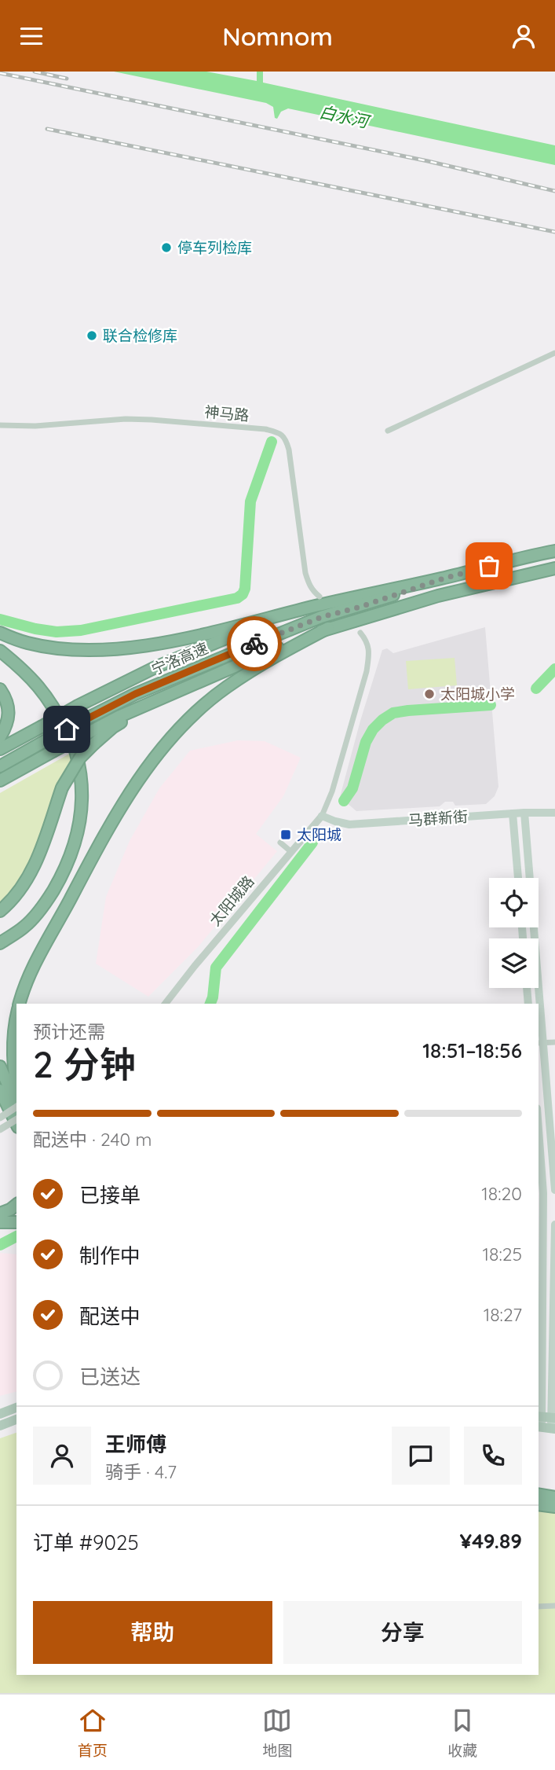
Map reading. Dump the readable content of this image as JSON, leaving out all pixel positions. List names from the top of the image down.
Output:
{
  "streets": {
    "highway": ["宁洛高速"],
    "main road": ["马群新街"],
    "street": ["神马路", "太阳城路"]
  },
  "crossings": [
    ["马群新街", "太阳城路"]
  ],
  "water": ["白水河"],
  "places": {
    "other": ["停车列检库", "联合检修库", "太阳城小学"],
    "transit": ["太阳城"]
  },
  "page": {
    "header": "Nomnom",
    "heading": ["2 分钟", "预计还需", "18:51–18:56"],
    "panel": [
      "王师傅",
      "骑手 · 4.7",
      "订单 #9025",
      "¥49.89"
    ],
    "bar": "配送中 · 240 m",
    "list": [
      ["已接单", "18:20"],
      ["制作中", "18:25"],
      ["配送中", "18:27"],
      "已送达"
    ],
    "buttons": ["帮助", "分享"],
    "tabs": ["首页", "地图", "收藏"]
  }
}
